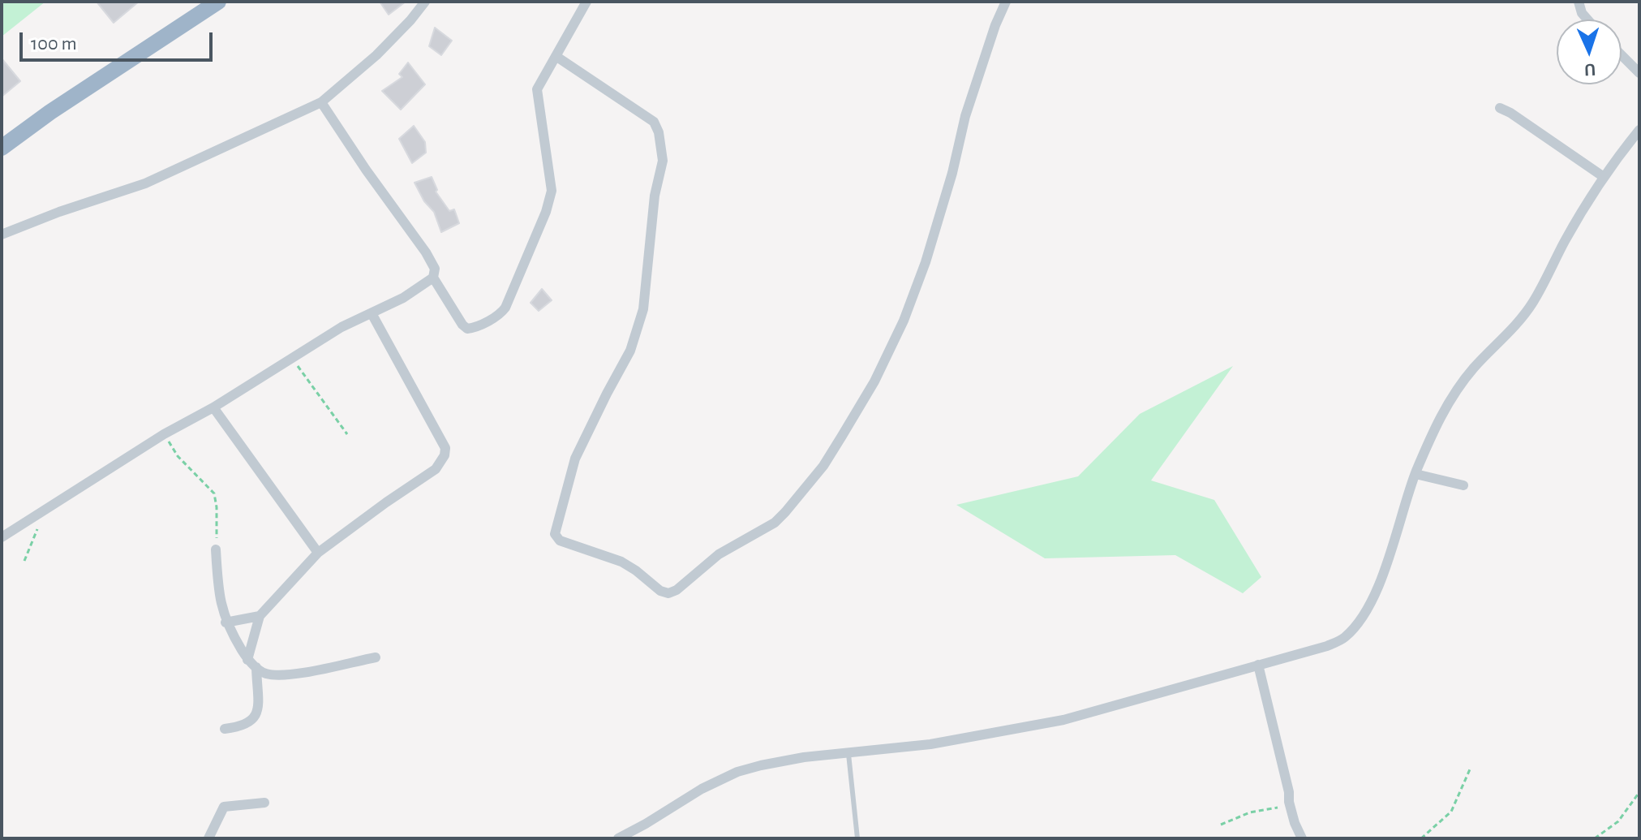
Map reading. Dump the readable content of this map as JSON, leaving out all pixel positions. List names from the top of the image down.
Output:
{
  "scale_bar": "100 m",
  "north": "bottom"
}
